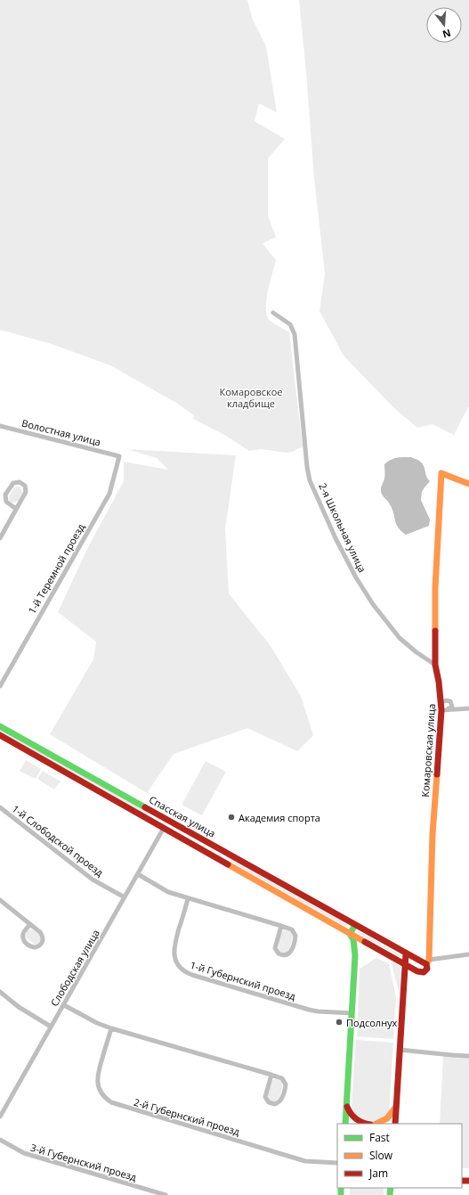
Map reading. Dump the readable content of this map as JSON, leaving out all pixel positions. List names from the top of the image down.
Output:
{
  "streets": {
    "street": [
      "Волостная улица",
      "2-я Школьная улица",
      "1-й Теремной проезд",
      "Комаровская улица",
      "Спасская улица",
      "1-й Слободской проезд",
      "Слободская улица",
      "1-й Губернский проезд",
      "2-й Губернский проезд",
      "3-й Губернский проезд"
    ]
  },
  "crossings": [
    ["Волостная улица", "1-й Теремной проезд"],
    ["2-я Школьная улица", "Комаровская улица"],
    ["Комаровская улица", "Спасская улица"],
    ["Спасская улица", "Слободская улица"],
    ["1-й Слободской проезд", "Слободская улица"]
  ],
  "parks": ["Комаровское кладбище"],
  "places": ["Академия спорта", "Подсолнух"],
  "legend": ["Fast", "Slow", "Jam"],
  "north": "bottom"
}
